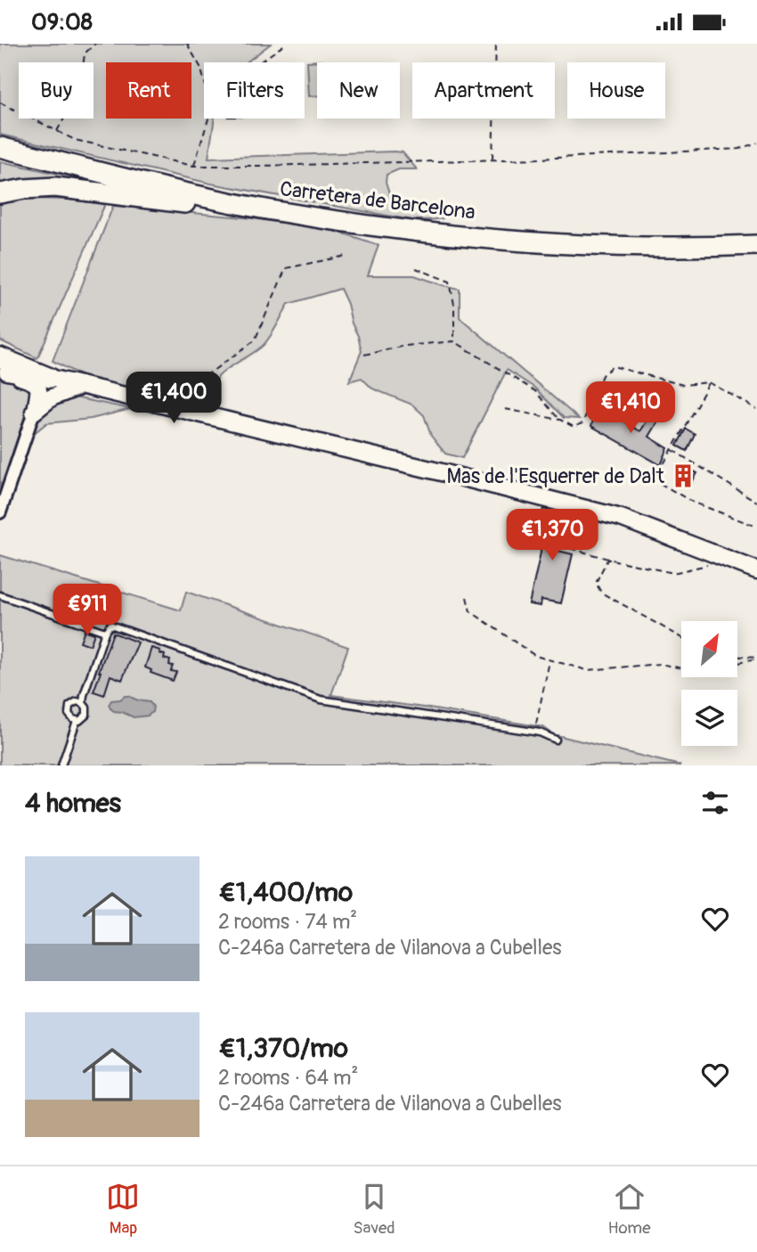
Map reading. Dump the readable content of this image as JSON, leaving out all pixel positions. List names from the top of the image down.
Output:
{
  "streets": {
    "highway": ["Carretera de Barcelona"]
  },
  "places": {
    "building": ["Mas de l'Esquerrer de Dalt"]
  },
  "north": "top right",
  "page": {
    "status": "09:08",
    "chip": [
      "Buy",
      "Rent",
      "Filters",
      "New",
      "Apartment",
      "House"
    ],
    "price": [
      "€1,400",
      "€1,410",
      "€1,370",
      "€911"
    ],
    "heading": "4 homes",
    "list": [
      {
        "name": "€1,400/mo",
        "note": "2 rooms · 74 m² · C-246a Carretera de Vilanova a Cubelles"
      },
      {
        "name": "€1,370/mo",
        "note": "2 rooms · 64 m² · C-246a Carretera de Vilanova a Cubelles"
      }
    ],
    "tabs": ["Map", "Saved", "Home"]
  }
}
